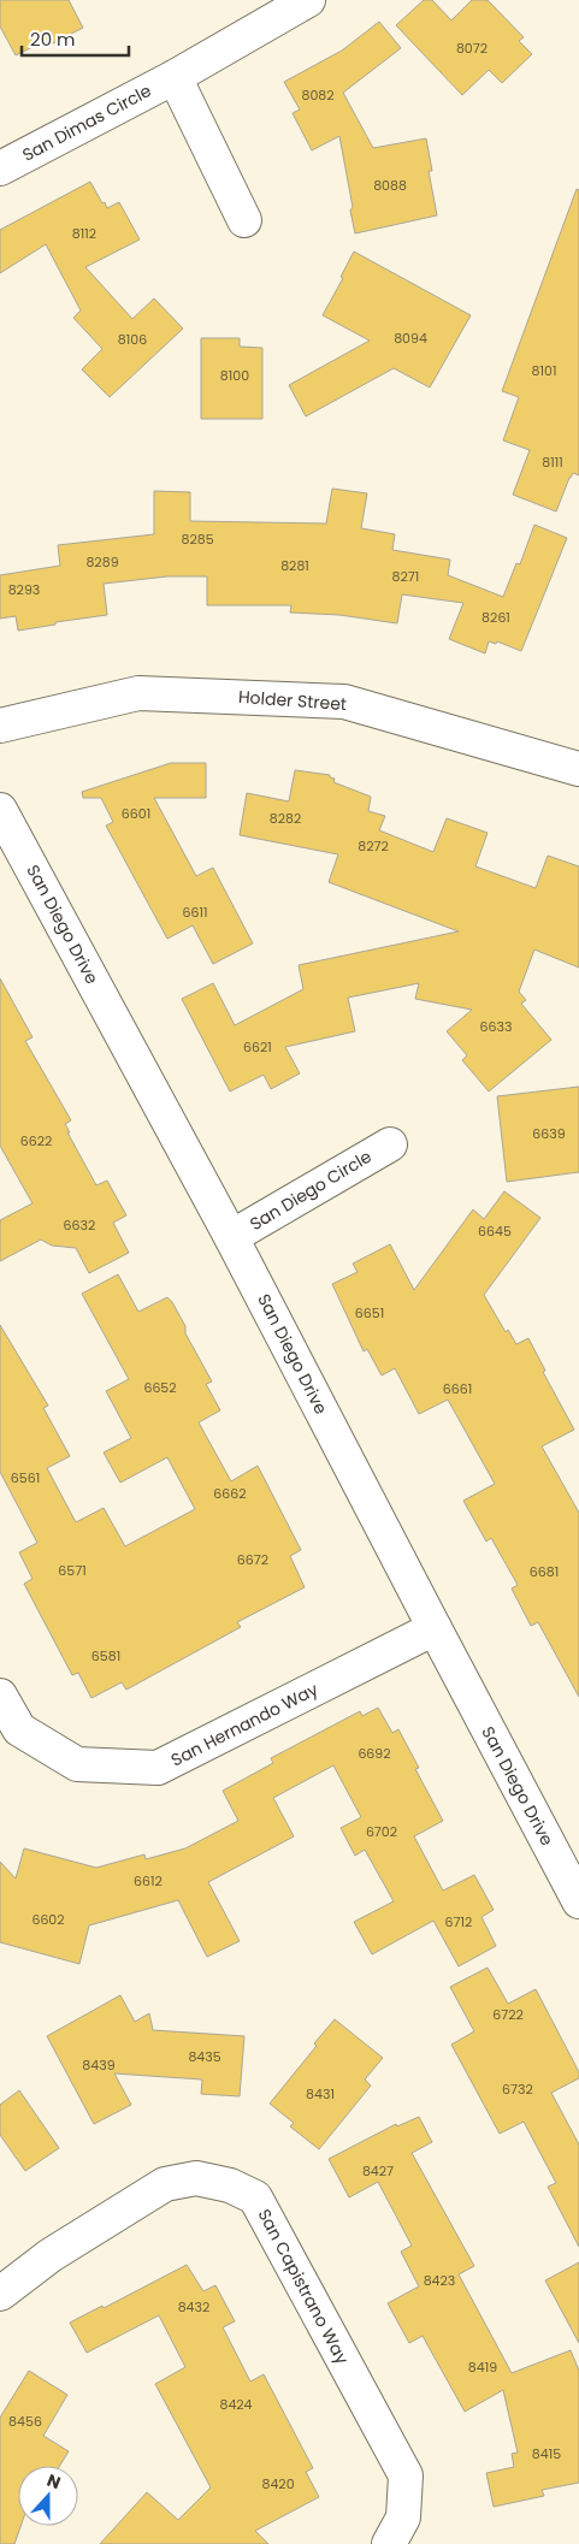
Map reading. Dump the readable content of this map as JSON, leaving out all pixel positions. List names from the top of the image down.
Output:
{
  "streets": {
    "street": [
      "San Dimas Circle",
      "Holder Street",
      "San Diego Drive",
      "San Diego Circle",
      "San Hernando Way",
      "San Capistrano Way"
    ]
  },
  "crossings": [
    ["San Diego Drive", "San Diego Circle"],
    ["San Diego Drive", "San Hernando Way"]
  ],
  "house_numbers": [
    "8072",
    "8082",
    "8088",
    "8112",
    "8094",
    "8106",
    "8101",
    "8100",
    "8111",
    "8285",
    "8289",
    "8281",
    "8271",
    "8293",
    "8261",
    "6601",
    "8282",
    "8272",
    "6611",
    "6633",
    "6621",
    "6639",
    "6622",
    "6632",
    "6645",
    "6651",
    "6652",
    "6661",
    "6561",
    "6662",
    "6672",
    "6571",
    "6681",
    "6581",
    "6692",
    "6702",
    "6612",
    "6602",
    "6712",
    "6722",
    "8435",
    "8439",
    "6732",
    "8431",
    "8427",
    "8423",
    "8432",
    "8419",
    "8424",
    "8456",
    "8415",
    "8420"
  ],
  "scale_bar": "20 m",
  "north": "top"
}
